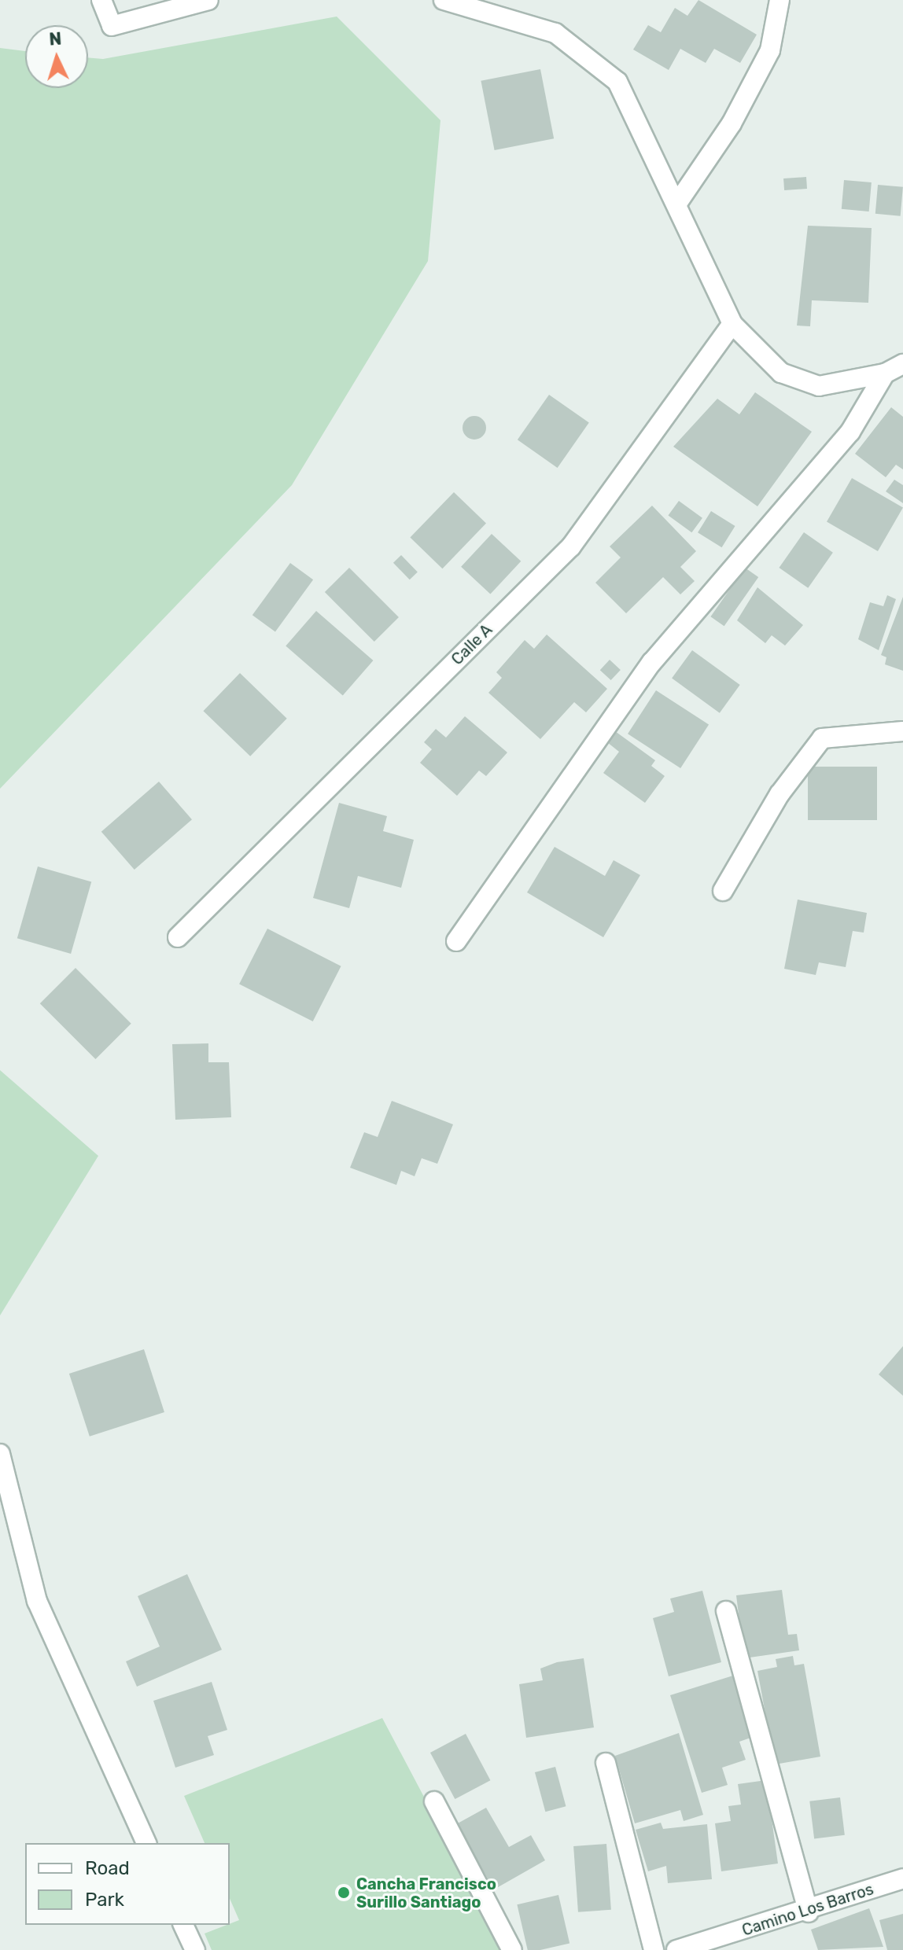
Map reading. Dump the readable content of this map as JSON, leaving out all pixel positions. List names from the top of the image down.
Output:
{
  "streets": {
    "street": ["Calle A", "Camino Los Barros"]
  },
  "places": ["Cancha Francisco Surillo Santiago"],
  "legend": ["Road", "Park"],
  "north": "top"
}
